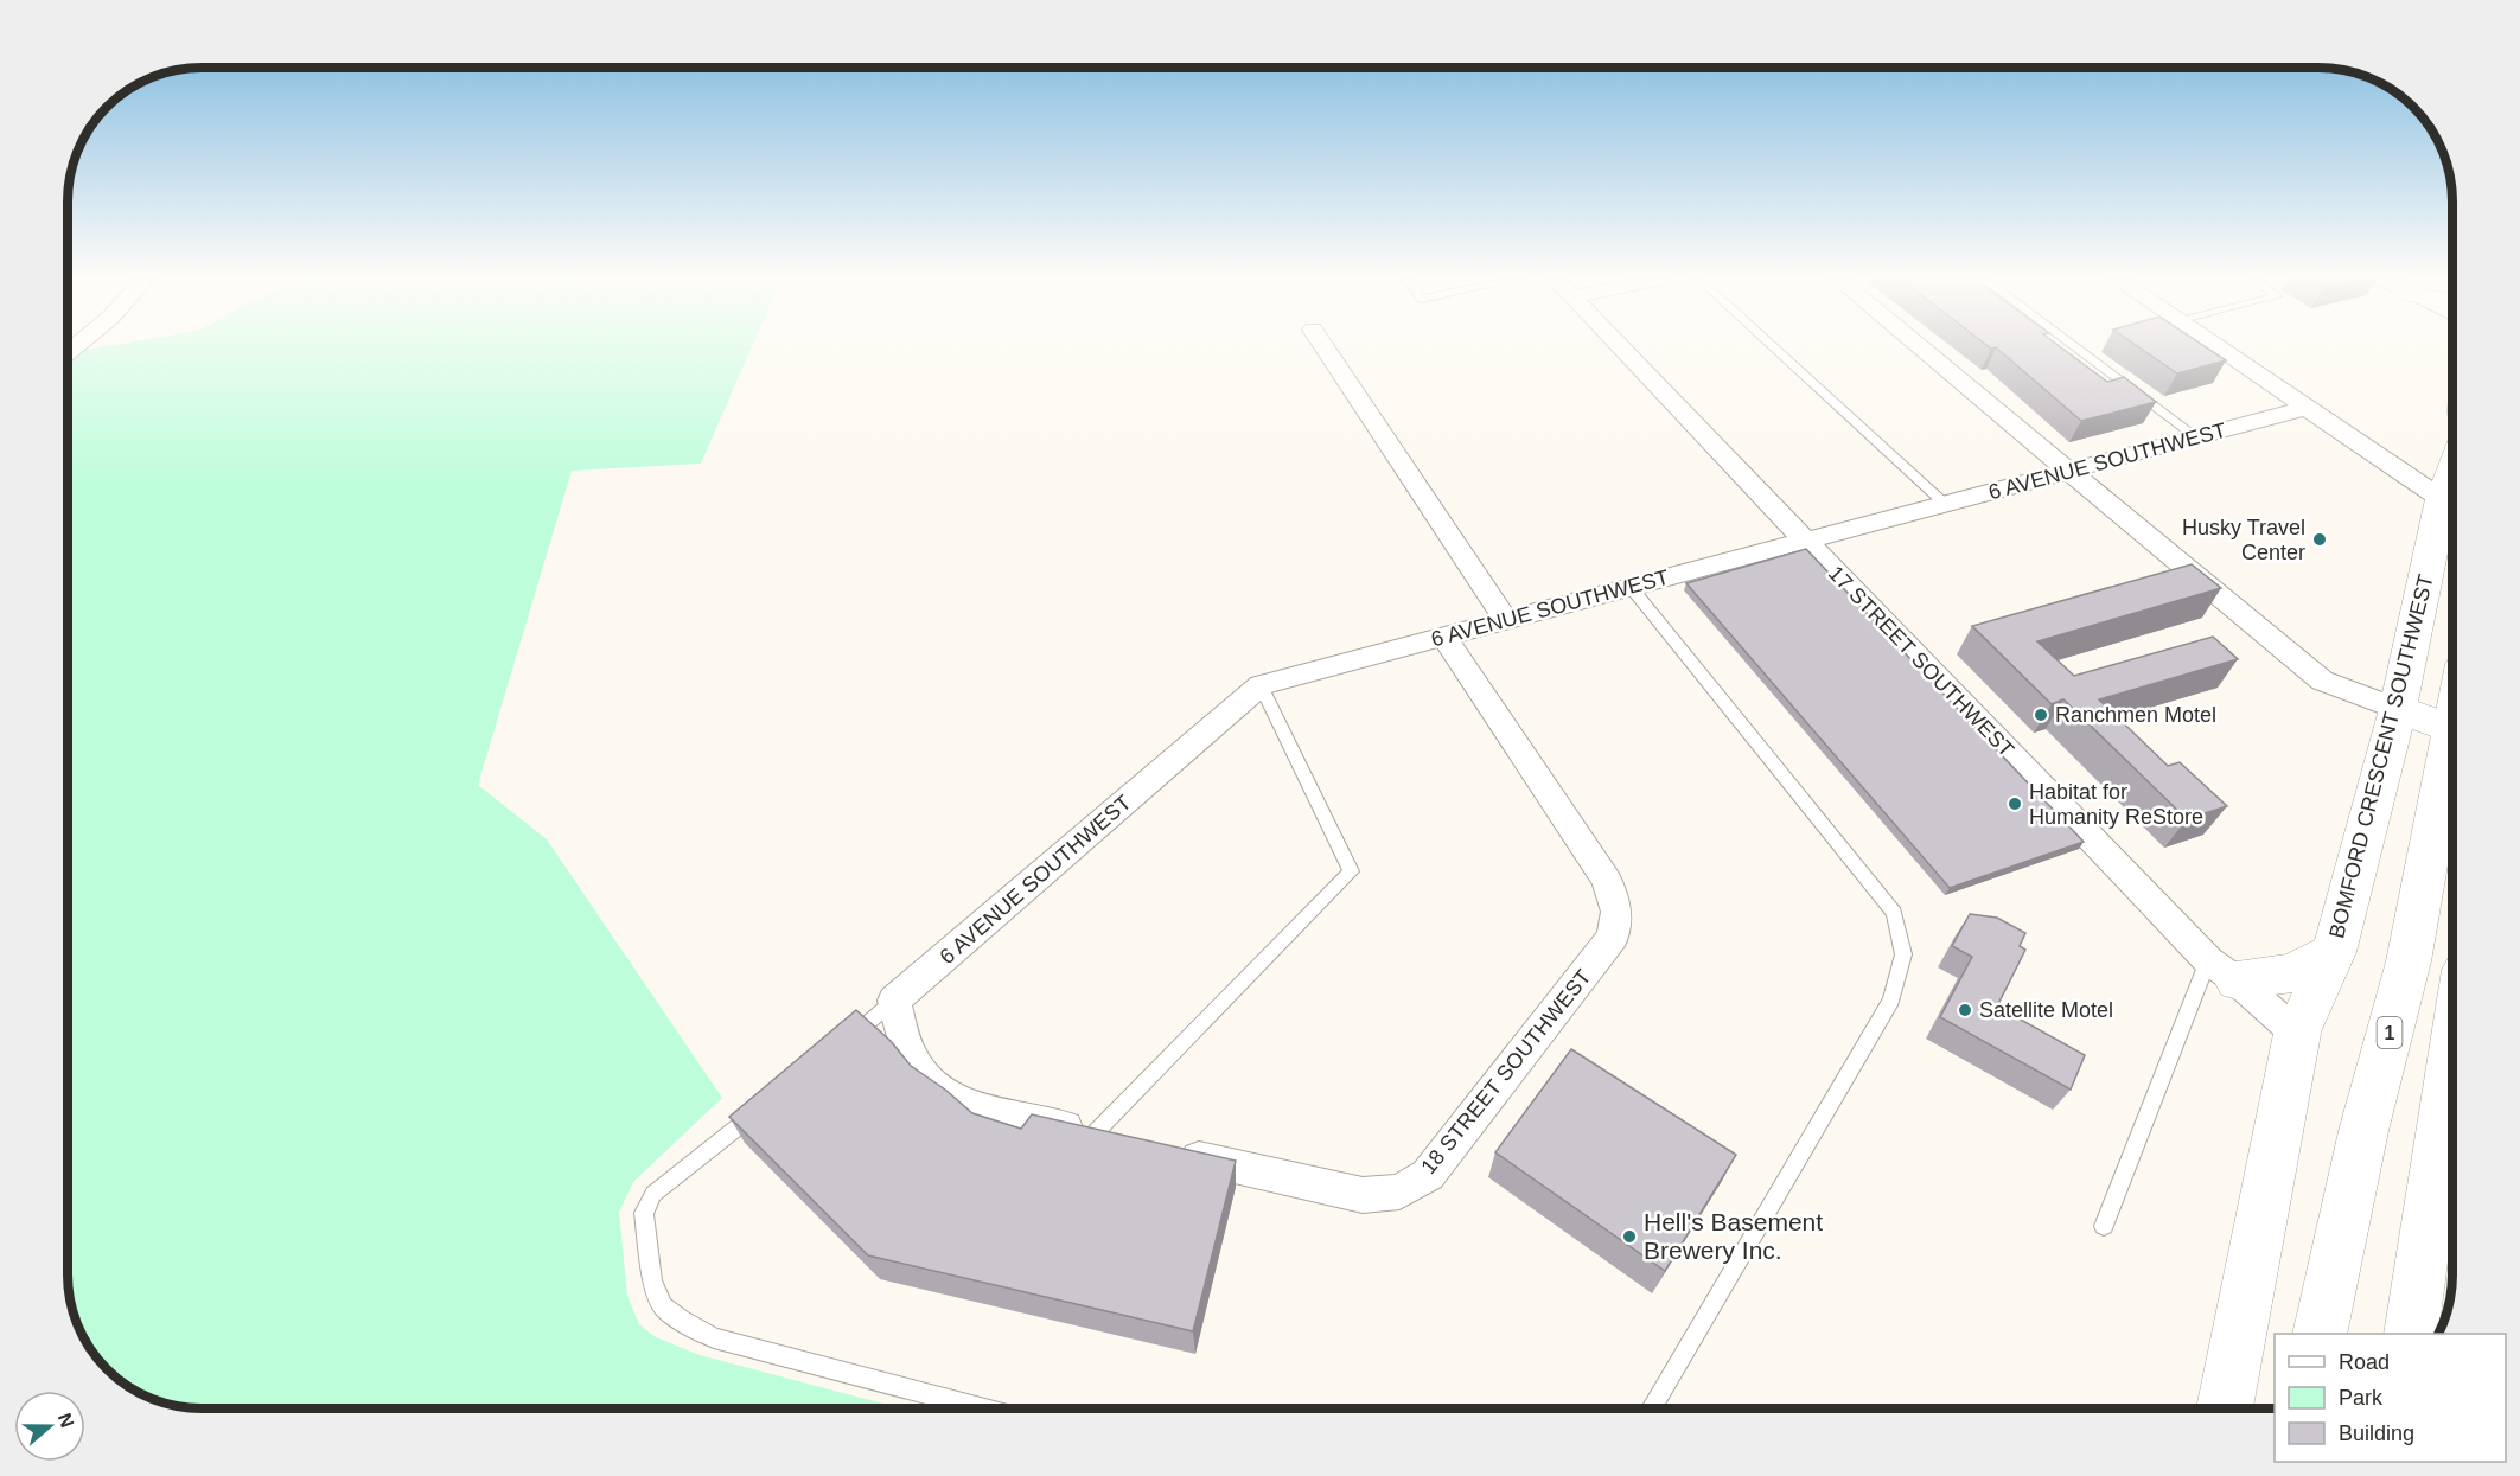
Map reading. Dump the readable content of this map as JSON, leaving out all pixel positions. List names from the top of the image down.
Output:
{
  "streets": {
    "main road": ["BOMFORD CRESCENT SOUTHWEST", "1"],
    "street": ["6 AVENUE SOUTHWEST", "17 STREET SOUTHWEST", "18 STREET SOUTHWEST"]
  },
  "crossings": [
    ["6 AVENUE SOUTHWEST", "17 STREET SOUTHWEST"],
    ["6 AVENUE SOUTHWEST", "18 STREET SOUTHWEST"],
    ["17 STREET SOUTHWEST", "BOMFORD CRESCENT SOUTHWEST"]
  ],
  "places": [
    "Husky Travel Center",
    "Ranchmen Motel",
    "Habitat for Humanity ReStore",
    "Satellite Motel",
    "Hell's Basement Brewery Inc."
  ],
  "legend": ["Road", "Park", "Building"],
  "north": "right"
}
